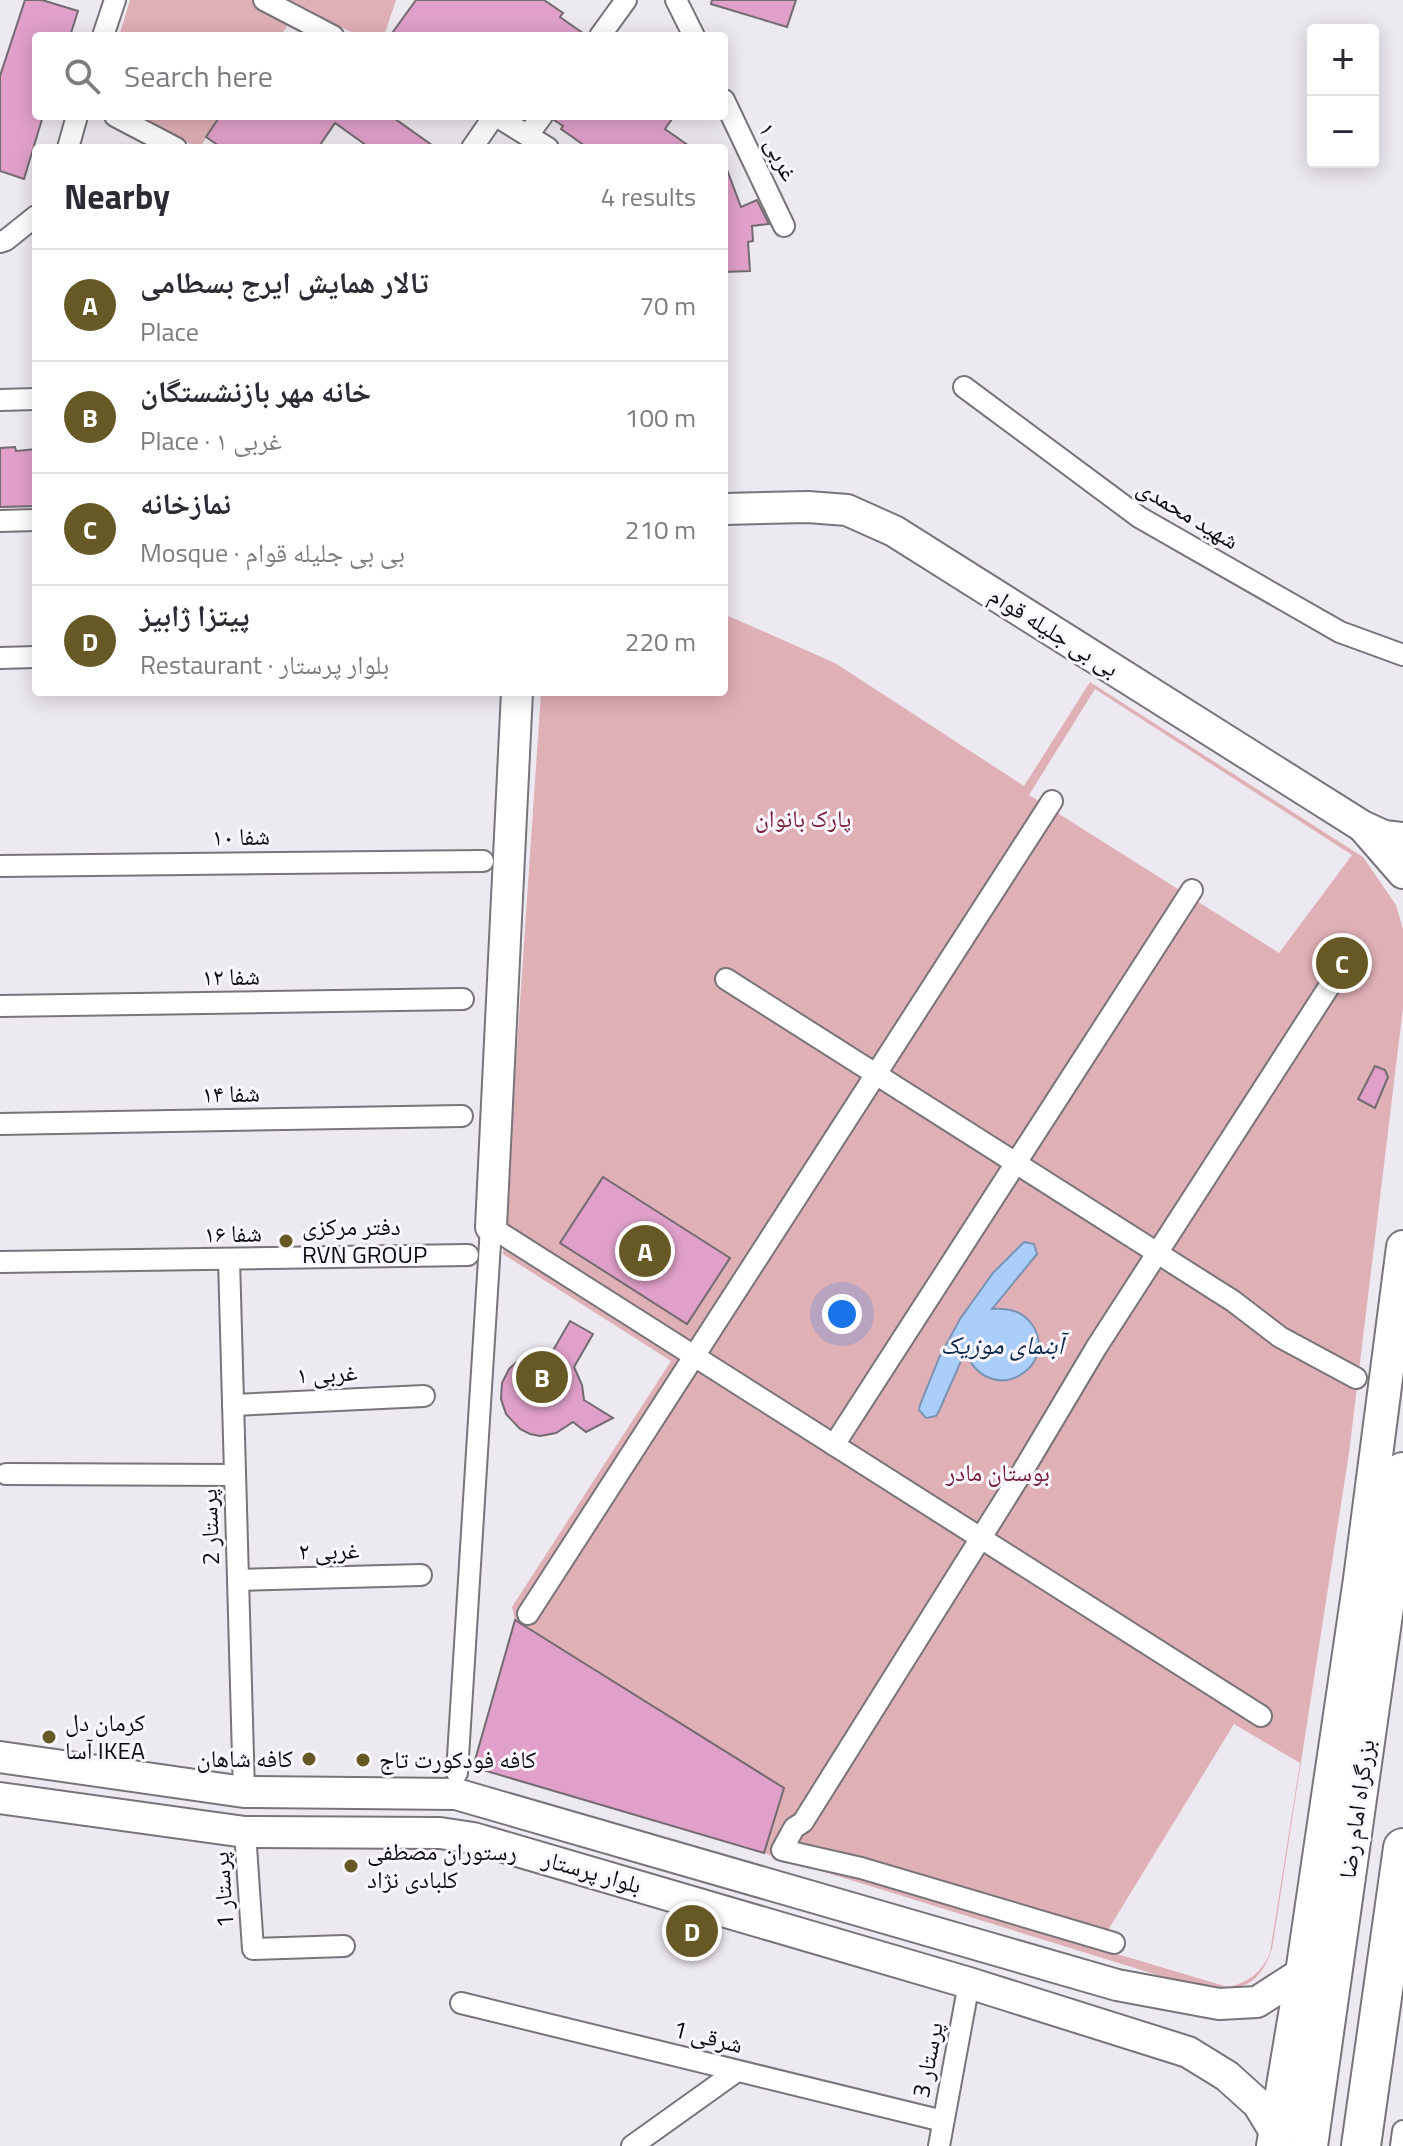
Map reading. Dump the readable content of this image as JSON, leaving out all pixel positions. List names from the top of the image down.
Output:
{
  "streets": {
    "highway": ["بزرگراه امام رضا"],
    "street": [
      "غربی ۱",
      "شهید محمدی",
      "بی بی جلیله قوام",
      "شفا ۱۰",
      "شفا ۱۲",
      "شفا ۱۴",
      "شفا ۱۶",
      "۱ غربی",
      "پرستار 2",
      "۲ غربی",
      "بلوار پرستار",
      "پرستار 1",
      "شرقی 1",
      "پرستار 3"
    ]
  },
  "crossings": [
    ["شفا ۱۶", "پرستار 2"],
    ["۱ غربی", "پرستار 2"],
    ["پرستار 2", "۲ غربی"],
    ["پرستار 2", "بلوار پرستار"],
    ["بزرگراه امام رضا", "بلوار پرستار"],
    ["بلوار پرستار", "پرستار 1"],
    ["بلوار پرستار", "پرستار 3"],
    ["شرقی 1", "پرستار 3"]
  ],
  "water": ["آبنمای موزیک"],
  "parks": ["پارک بانوان", "بوستان مادر"],
  "places": [
    "دفتر مرکزی RVN GROUP",
    "کرمان دل آسا IKEA",
    "کافه شاهان",
    "کافه فودکورت تاج",
    "رستوران مصطفی کلبادی نژاد"
  ],
  "page": {
    "map_buttons": ["+", "−"],
    "search": "Search here",
    "heading": ["Nearby", "4 results"],
    "list": [
      {
        "mark": "A",
        "name": "تالار همایش ایرج بسطامی",
        "note": "Place",
        "value": "70 m"
      },
      {
        "mark": "B",
        "name": "خانه مهر بازنشستگان",
        "note": "Place · ۱ غربی",
        "value": "100 m"
      },
      {
        "mark": "C",
        "name": "نمازخانه",
        "note": "Mosque · بی بی جلیله قوام",
        "value": "210 m"
      },
      {
        "mark": "D",
        "name": "پیتزا ژابیز",
        "note": "Restaurant · بلوار پرستار",
        "value": "220 m"
      }
    ],
    "pins": [
      "C",
      "A",
      "B",
      "D"
    ]
  }
}
